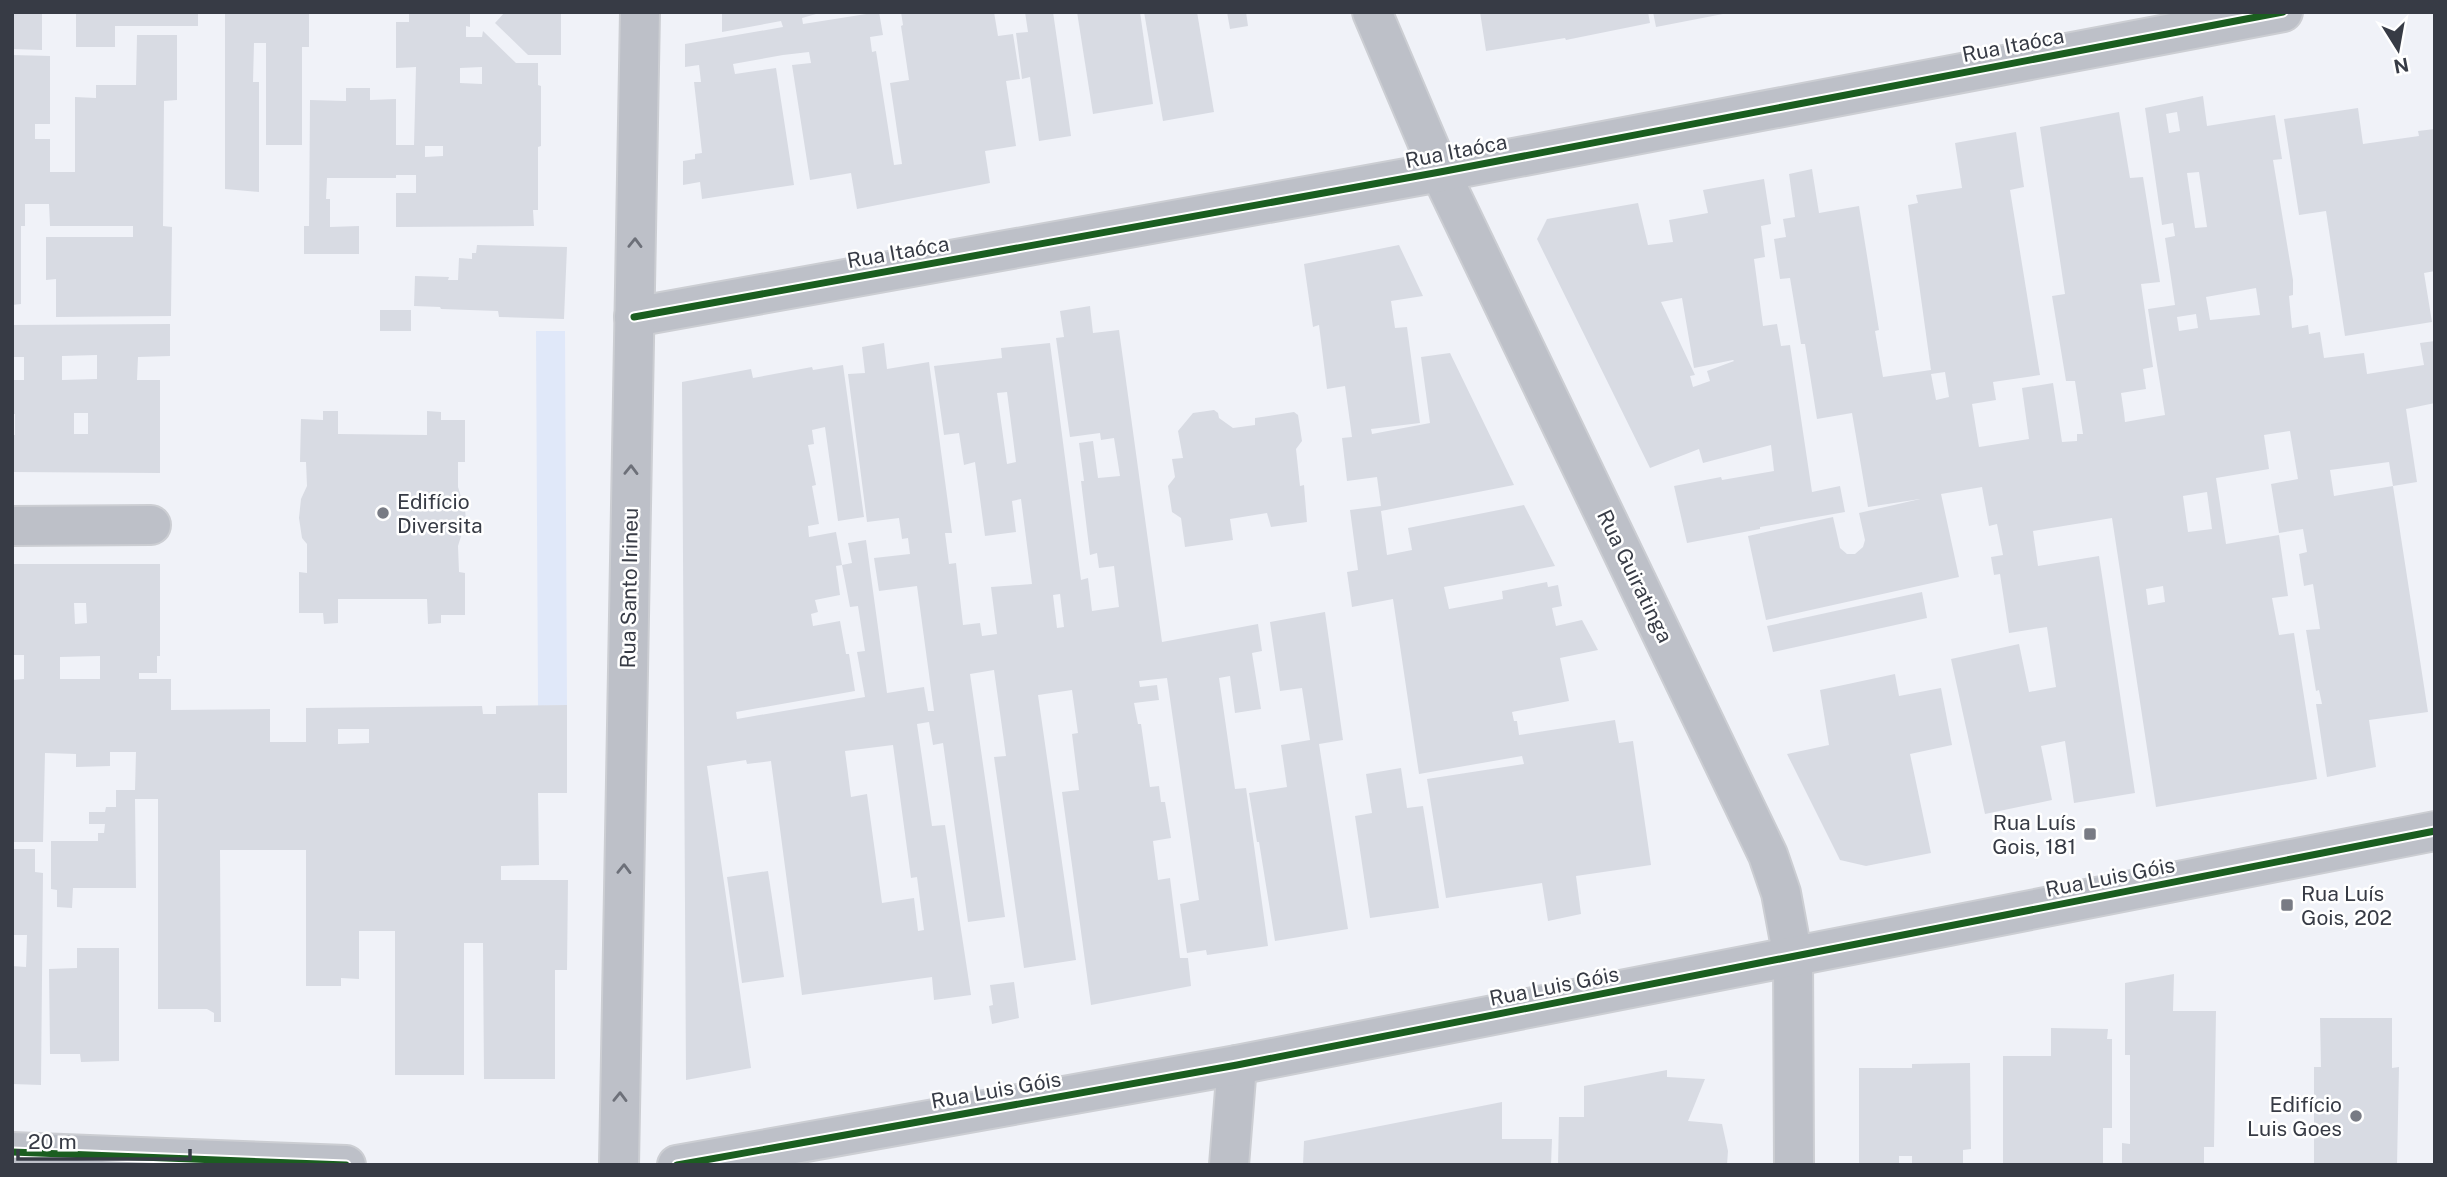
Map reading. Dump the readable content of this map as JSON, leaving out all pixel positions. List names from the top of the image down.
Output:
{
  "streets": {
    "street": [
      "Rua Itaóca",
      "Rua Guiratinga",
      "Rua Santo Irineu",
      "Rua Luis Góis"
    ]
  },
  "crossings": [
    ["Rua Itaóca", "Rua Guiratinga"],
    ["Rua Itaóca", "Rua Santo Irineu"],
    ["Rua Guiratinga", "Rua Luis Góis"]
  ],
  "one_way": ["Rua Santo Irineu"],
  "places": {
    "other": ["Edifício Diversita", "Edifício Luis Goes"],
    "transit": ["Rua Luís Gois, 181", "Rua Luís Gois, 202"]
  },
  "scale_bar": "20 m",
  "north": "bottom"
}
